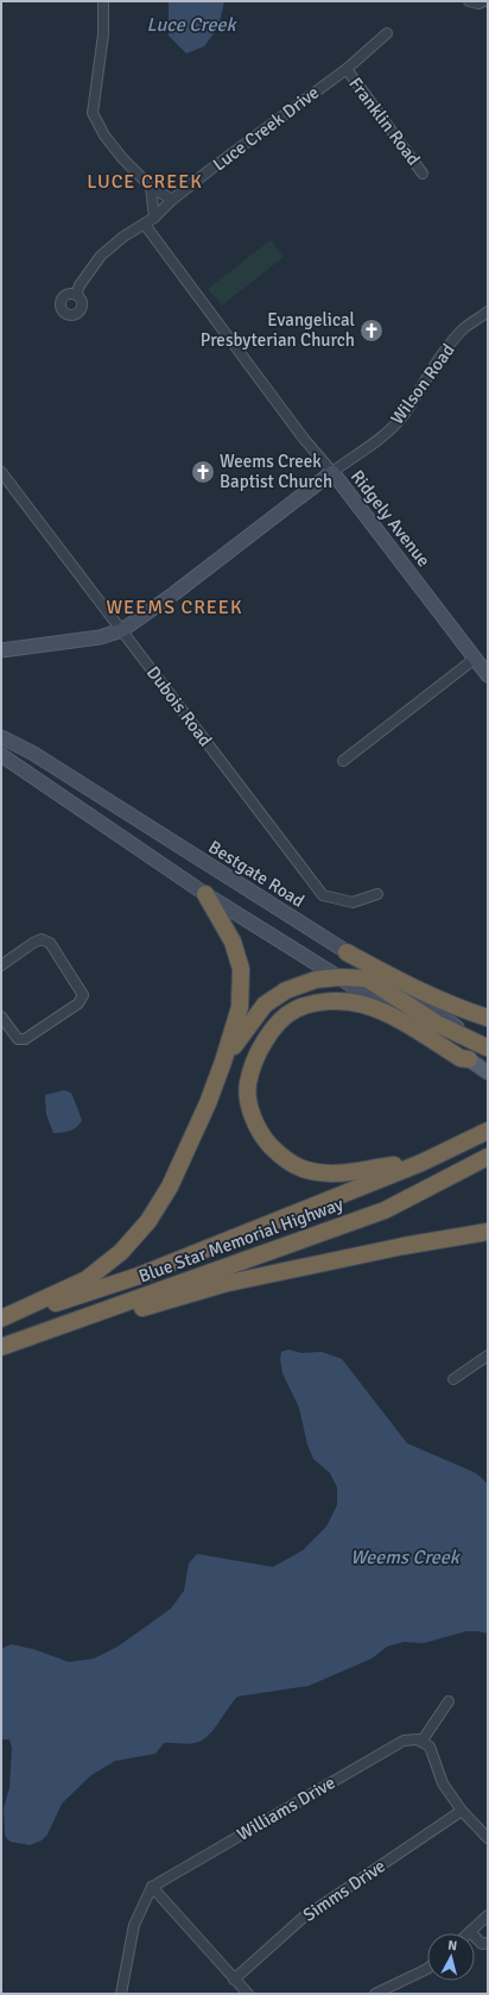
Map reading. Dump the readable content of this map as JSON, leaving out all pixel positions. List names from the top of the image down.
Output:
{
  "streets": {
    "highway": ["Blue Star Memorial Highway"],
    "main road": ["Ridgely Avenue", "Bestgate Road"],
    "street": [
      "Franklin Road",
      "Luce Creek Drive",
      "Wilson Road",
      "Dubois Road",
      "Williams Drive",
      "Simms Drive"
    ]
  },
  "crossings": [
    ["Franklin Road", "Luce Creek Drive"],
    ["Luce Creek Drive", "Ridgely Avenue"],
    ["Wilson Road", "Ridgely Avenue"]
  ],
  "districts": ["LUCE CREEK", "WEEMS CREEK"],
  "water": ["Luce Creek", "Weems Creek"],
  "places": {
    "church": ["Evangelical Presbyterian Church", "Weems Creek Baptist Church"]
  },
  "north": "top"
}
